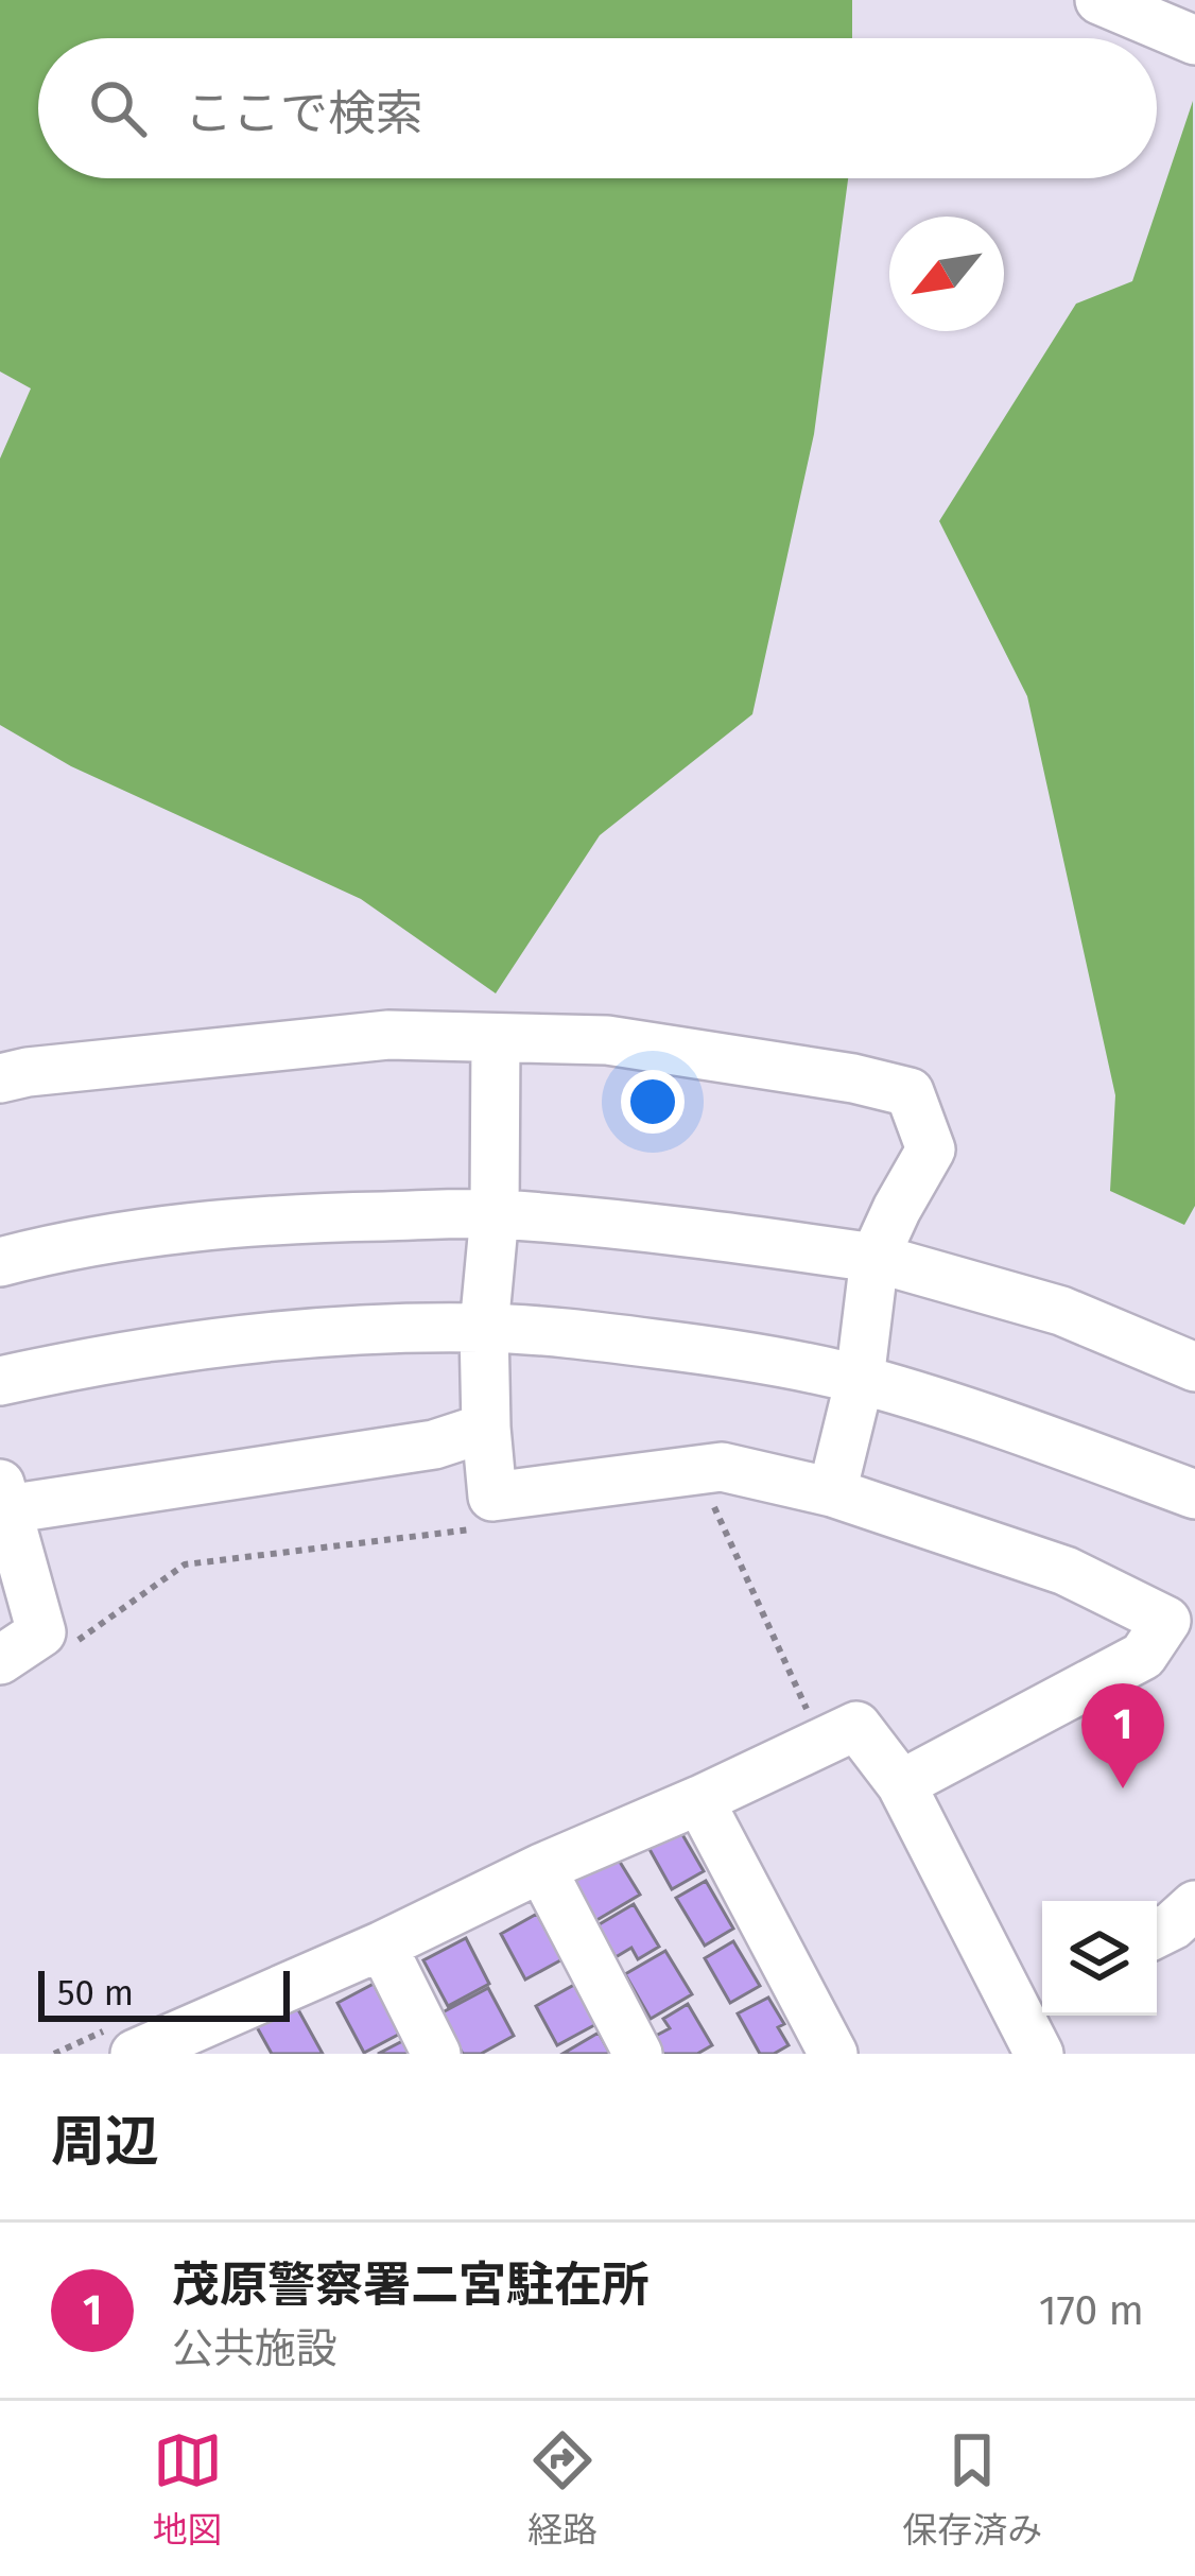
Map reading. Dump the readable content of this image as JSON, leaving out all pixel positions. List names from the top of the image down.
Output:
{
  "scale_bar": "50 m",
  "north": "bottom left",
  "page": {
    "search": "ここで検索",
    "pins": "1",
    "scale": "50 m",
    "heading": "周辺",
    "list": [
      {
        "mark": "1",
        "name": "茂原警察署二宮駐在所",
        "note": "公共施設",
        "value": "170 m"
      }
    ],
    "nav": ["地図", "経路", "保存済み"]
  }
}
